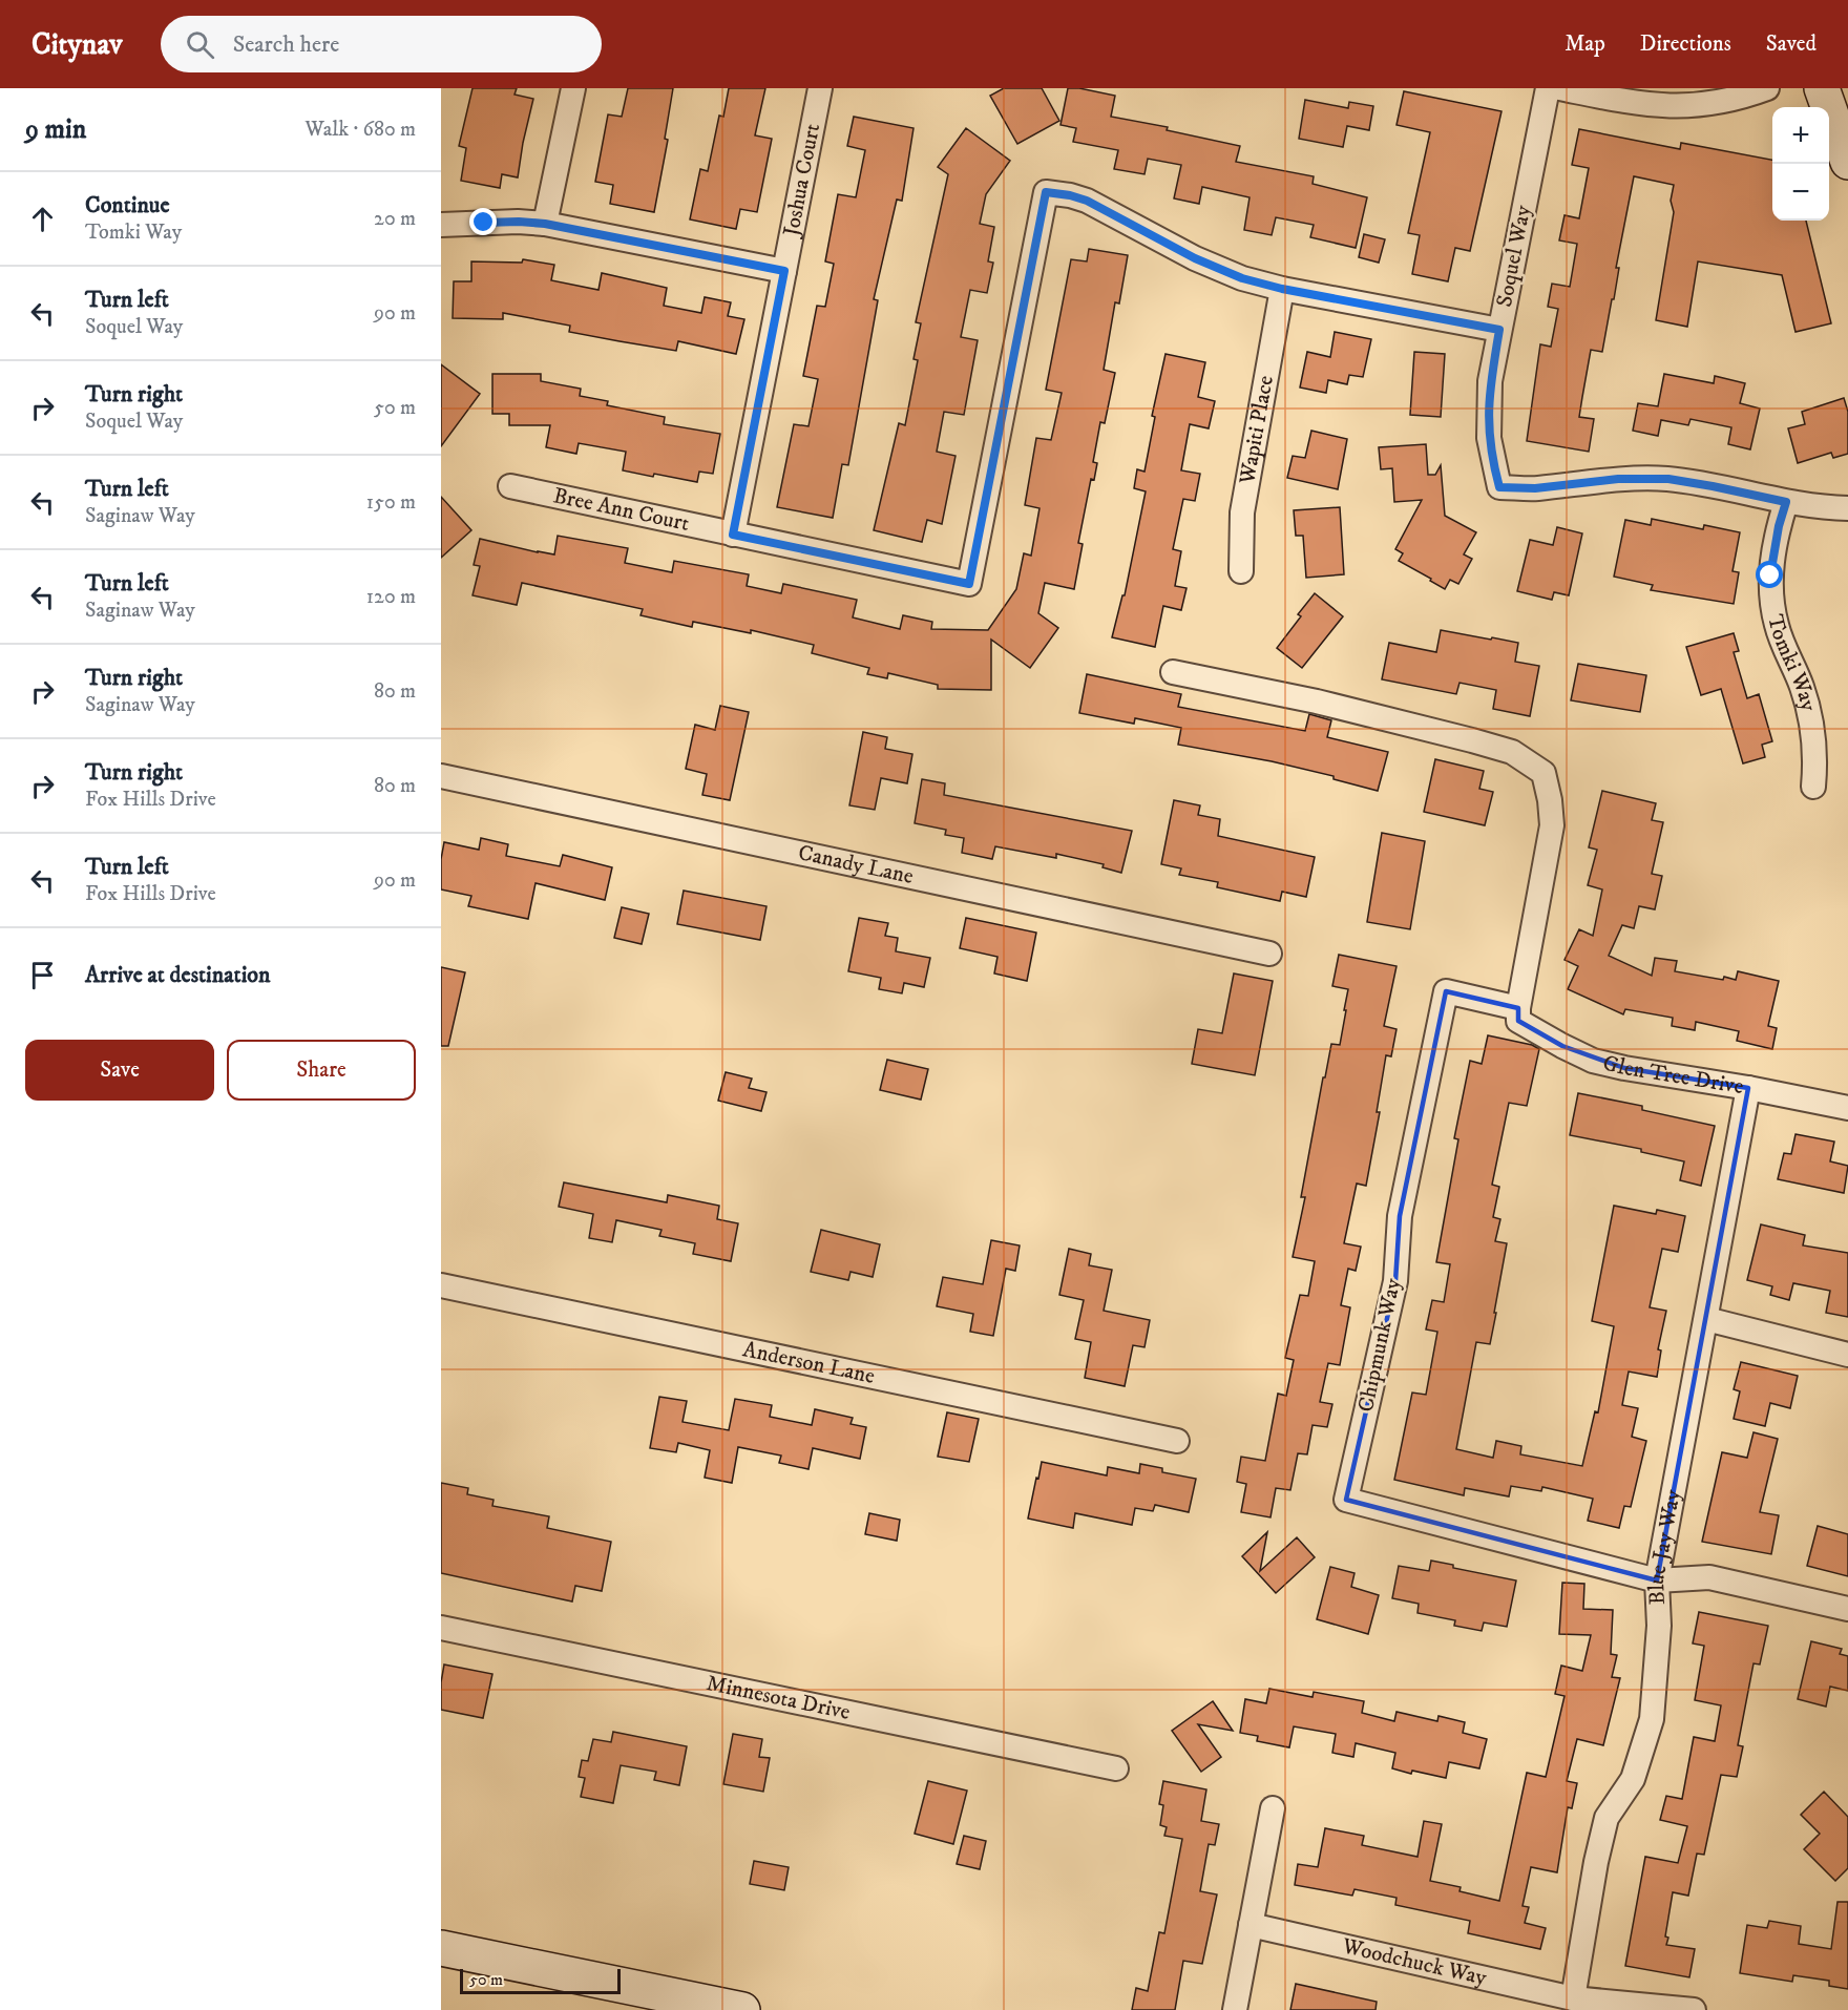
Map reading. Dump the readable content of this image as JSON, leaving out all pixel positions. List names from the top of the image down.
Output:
{
  "streets": {
    "street": [
      "Joshua Court",
      "Soquel Way",
      "Wapiti Place",
      "Bree Ann Court",
      "Tomki Way",
      "Canady Lane",
      "Glen Tree Drive",
      "Chipmunk Way",
      "Anderson Lane",
      "Blue Jay Way",
      "Minnesota Drive",
      "Woodchuck Way"
    ]
  },
  "crossings": [
    ["Joshua Court", "Bree Ann Court"],
    ["Soquel Way", "Tomki Way"],
    ["Wapiti Place", "Bree Ann Court"],
    ["Glen Tree Drive", "Chipmunk Way"],
    ["Glen Tree Drive", "Blue Jay Way"],
    ["Chipmunk Way", "Blue Jay Way"],
    ["Blue Jay Way", "Woodchuck Way"]
  ],
  "scale_bar": "50 m",
  "page": {
    "header": "Citynav",
    "search": "Search here",
    "nav": ["Map", "Directions", "Saved"],
    "heading": ["9 min", "Walk · 680 m"],
    "map_buttons": ["+", "−"],
    "list": [
      ["Continue", "Tomki Way", "20 m"],
      ["Turn left", "Soquel Way", "90 m"],
      ["Turn right", "Soquel Way", "50 m"],
      ["Turn left", "Saginaw Way", "150 m"],
      ["Turn left", "Saginaw Way", "120 m"],
      ["Turn right", "Saginaw Way", "80 m"],
      ["Turn right", "Fox Hills Drive", "80 m"],
      ["Turn left", "Fox Hills Drive", "90 m"],
      "Arrive at destination"
    ],
    "buttons": ["Save", "Share"],
    "scale": "50 m"
  }
}
